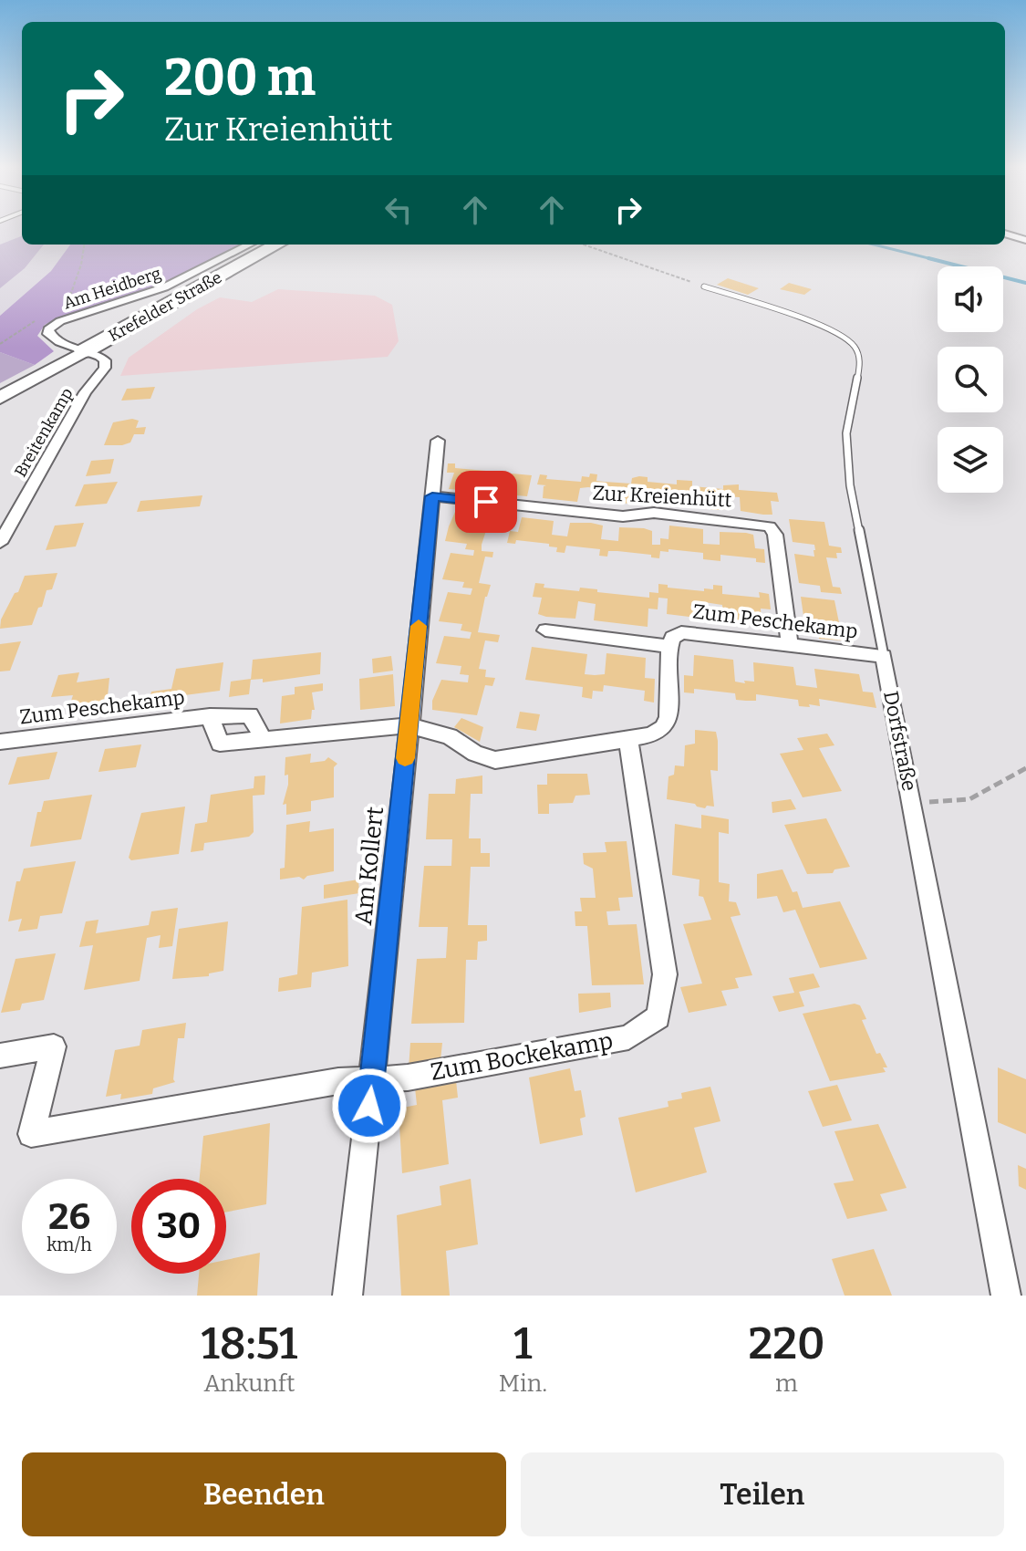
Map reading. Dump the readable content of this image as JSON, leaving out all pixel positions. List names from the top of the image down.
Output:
{
  "streets": {
    "highway": ["Krefelder Straße"],
    "street": [
      "Am Heidberg",
      "Breitenkamp",
      "Zur Kreienhütt",
      "Zum Peschekamp",
      "Dorfstraße",
      "Am Kollert",
      "Zum Bockekamp"
    ]
  },
  "crossings": [
    ["Am Heidberg", "Krefelder Straße"],
    ["Am Heidberg", "Breitenkamp"],
    ["Krefelder Straße", "Breitenkamp"],
    ["Zur Kreienhütt", "Zum Peschekamp"],
    ["Zur Kreienhütt", "Am Kollert"],
    ["Zum Peschekamp", "Dorfstraße"],
    ["Zum Peschekamp", "Am Kollert"],
    ["Zum Peschekamp", "Zum Bockekamp"],
    ["Am Kollert", "Zum Bockekamp"]
  ],
  "page": {
    "turn": ["200 m", "Zur Kreienhütt"],
    "speed": "26 km/h",
    "limit": "30",
    "eta": [
      "18:51",
      "Ankunft",
      "1",
      "Min.",
      "220",
      "m"
    ],
    "buttons": ["Beenden", "Teilen"]
  }
}
